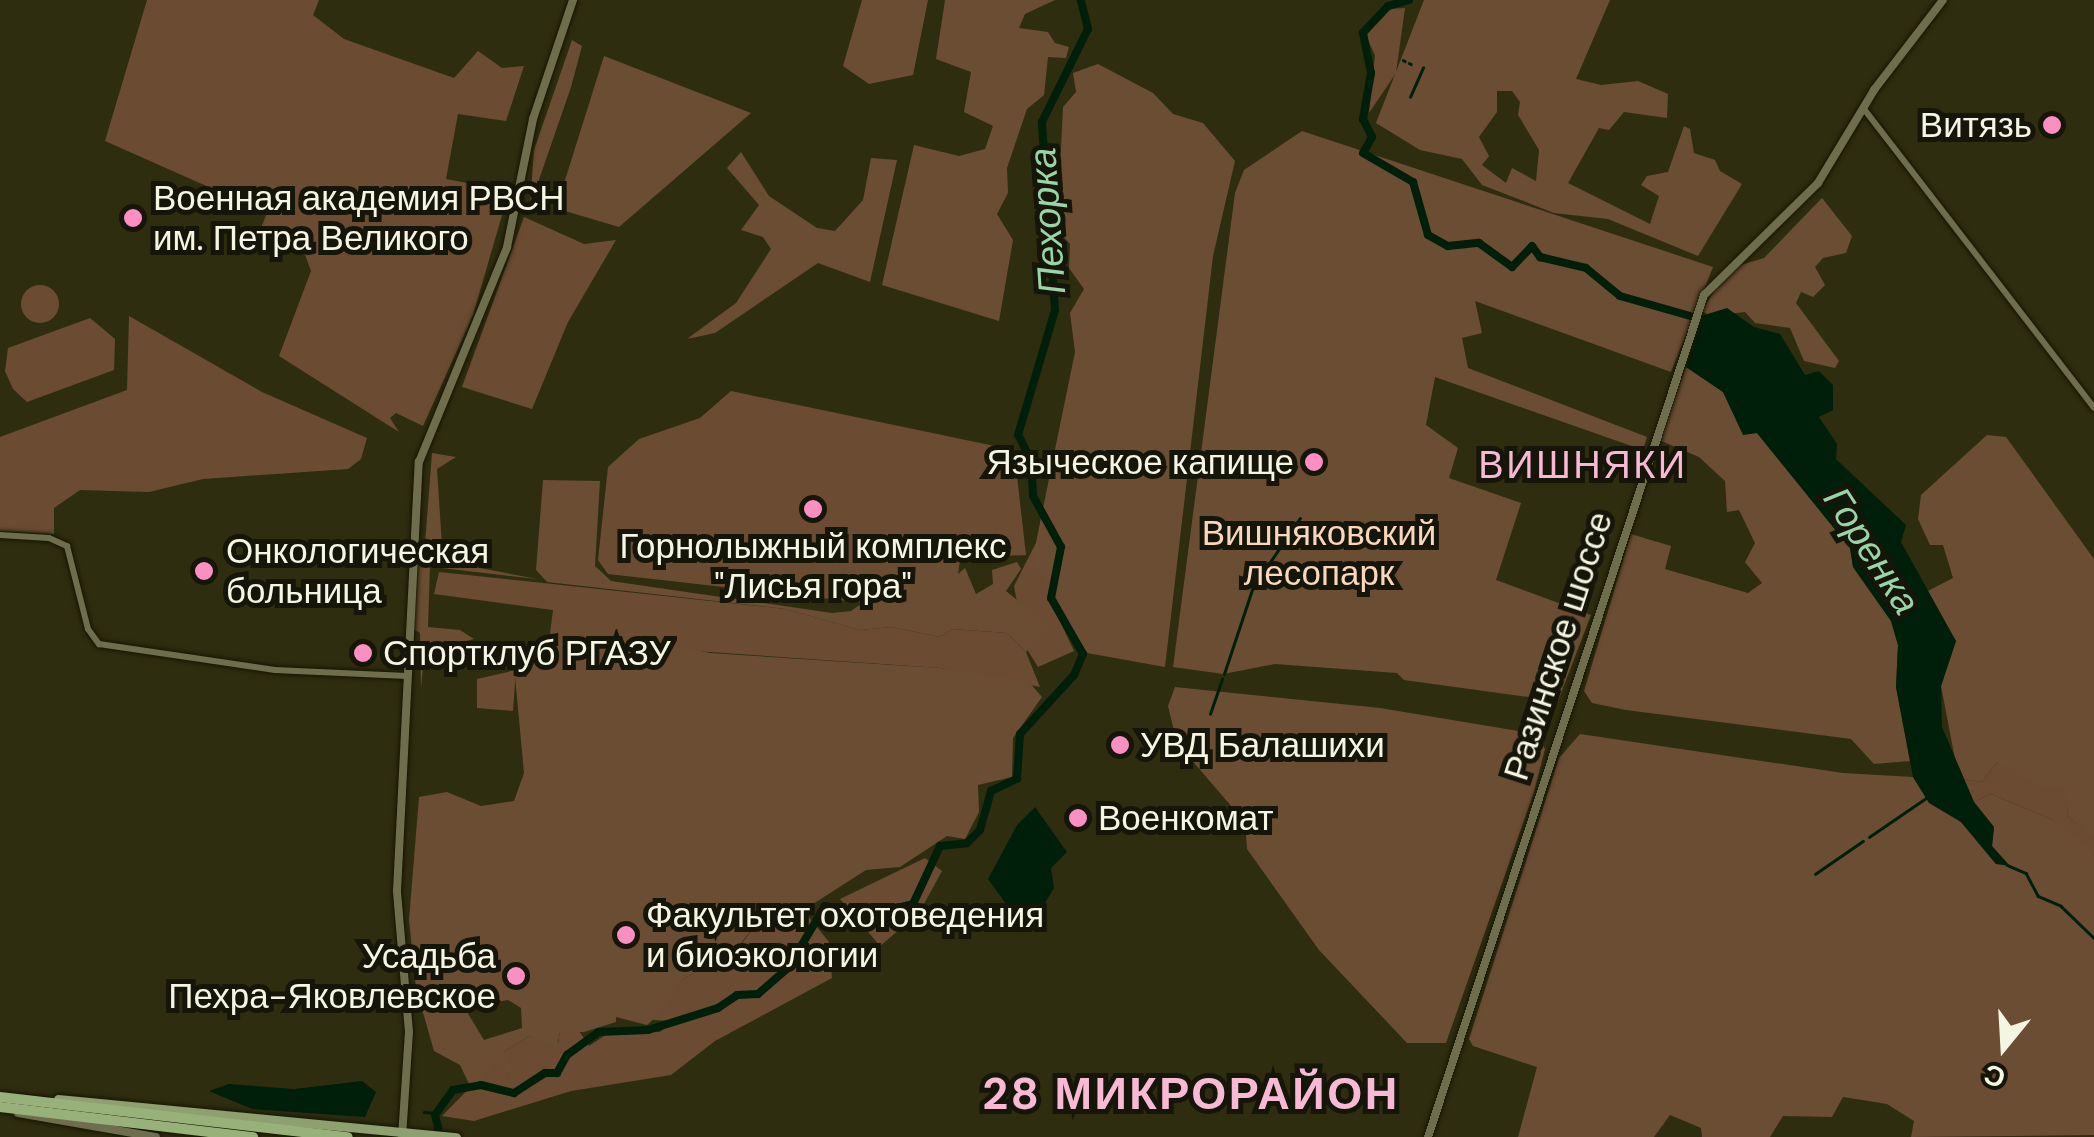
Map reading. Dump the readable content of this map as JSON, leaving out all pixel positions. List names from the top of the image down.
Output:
{
  "streets": {
    "main road": ["Разинское шоссе"]
  },
  "districts": ["ВИШНЯКИ", "28 МИКРОРАЙОН"],
  "water": ["Пехорка", "Горенка"],
  "parks": ["Вишняковский лесопарк"],
  "places": [
    "Витязь",
    "Военная академия РВСН им. Петра Великого",
    "Языческое капище",
    "Горнолыжный комплекс \"Лисья гора\"",
    "Онкологическая больница",
    "Спортклуб РГАЗУ",
    "УВД Балашихи",
    "Военкомат",
    "Факультет охотоведения и биоэкологии",
    "Усадьба Пехра-Яковлевское"
  ],
  "north": "bottom"
}
